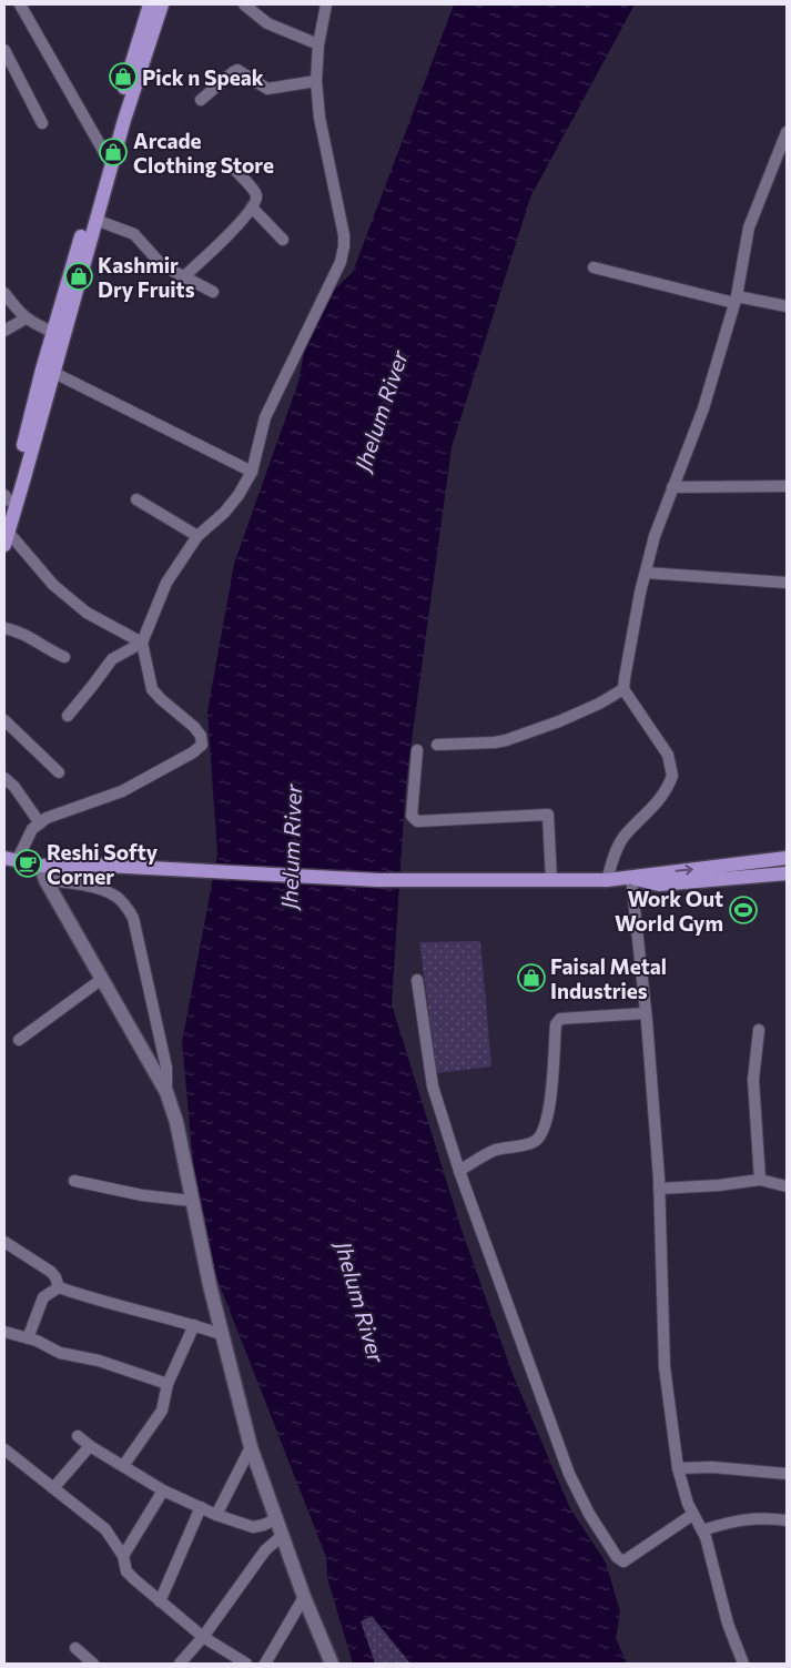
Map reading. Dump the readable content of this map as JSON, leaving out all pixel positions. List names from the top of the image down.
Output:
{
  "water": ["Jhelum River"],
  "places": {
    "shop": [
      "Pick n Speak",
      "Arcade Clothing Store",
      "Kashmir Dry Fruits",
      "Faisal Metal Industries"
    ],
    "cafe": ["Reshi Softy Corner"],
    "sports": ["Work Out World Gym"]
  }
}
